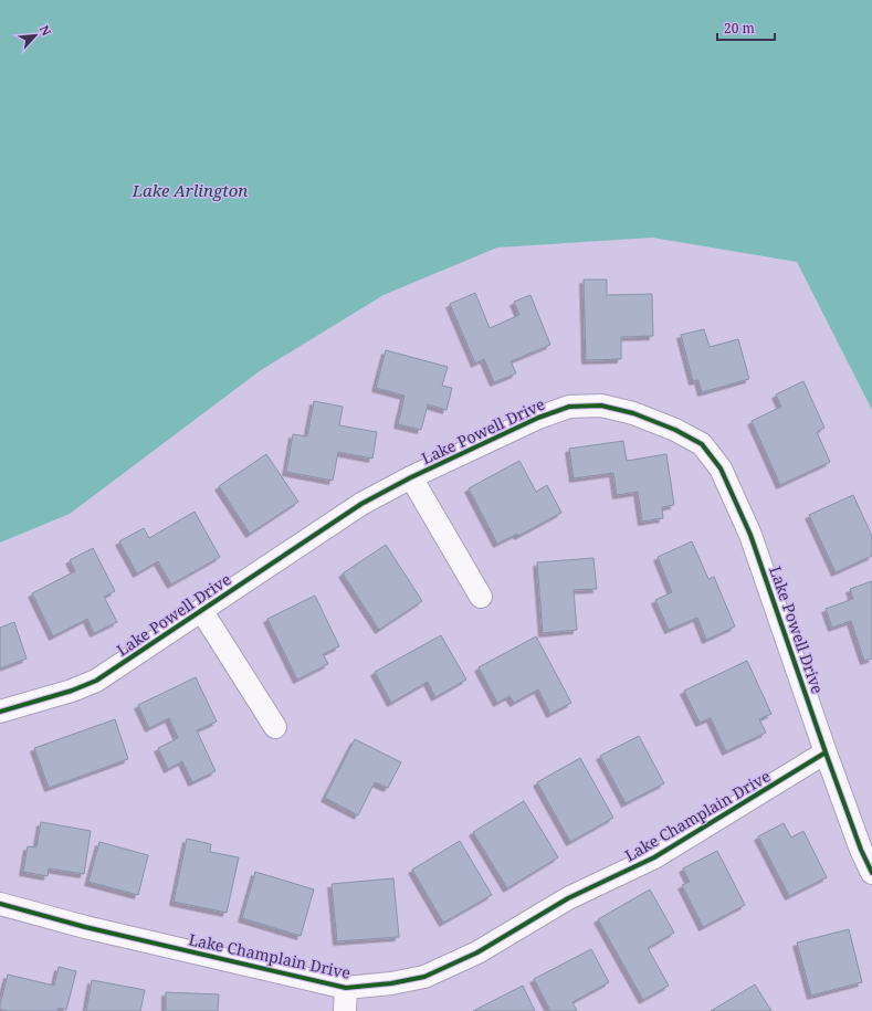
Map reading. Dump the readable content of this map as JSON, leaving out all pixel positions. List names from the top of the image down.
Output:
{
  "streets": {
    "street": ["Lake Powell Drive", "Lake Champlain Drive"]
  },
  "crossings": [
    ["Lake Powell Drive", "Lake Champlain Drive"]
  ],
  "water": ["Lake Arlington"],
  "scale_bar": "20 m",
  "north": "top right"
}
